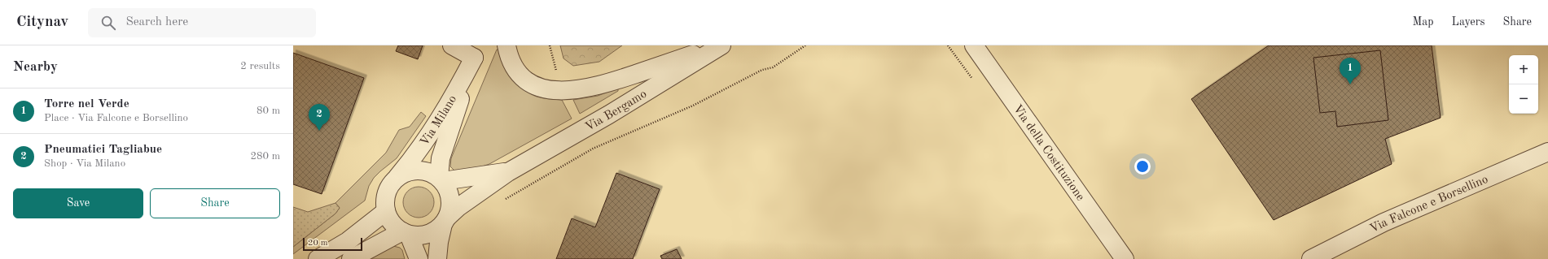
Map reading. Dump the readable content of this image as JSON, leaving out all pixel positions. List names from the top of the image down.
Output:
{
  "streets": {
    "street": [
      "Via Bergamo",
      "Via Milano",
      "Via della Costituzione",
      "Via Falcone e Borsellino"
    ]
  },
  "crossings": [
    ["Via Bergamo", "Via Milano"]
  ],
  "scale_bar": "20 m",
  "page": {
    "header": "Citynav",
    "search": "Search here",
    "nav": ["Map", "Layers", "Share"],
    "heading": ["Nearby", "2 results"],
    "map_buttons": ["+", "−"],
    "pins": ["1", "2"],
    "list": [
      {
        "mark": "1",
        "name": "Torre nel Verde",
        "note": "Place · Via Falcone e Borsellino",
        "value": "80 m"
      },
      {
        "mark": "2",
        "name": "Pneumatici Tagliabue",
        "note": "Shop · Via Milano",
        "value": "280 m"
      }
    ],
    "buttons": ["Save", "Share"],
    "scale": "20 m"
  }
}
